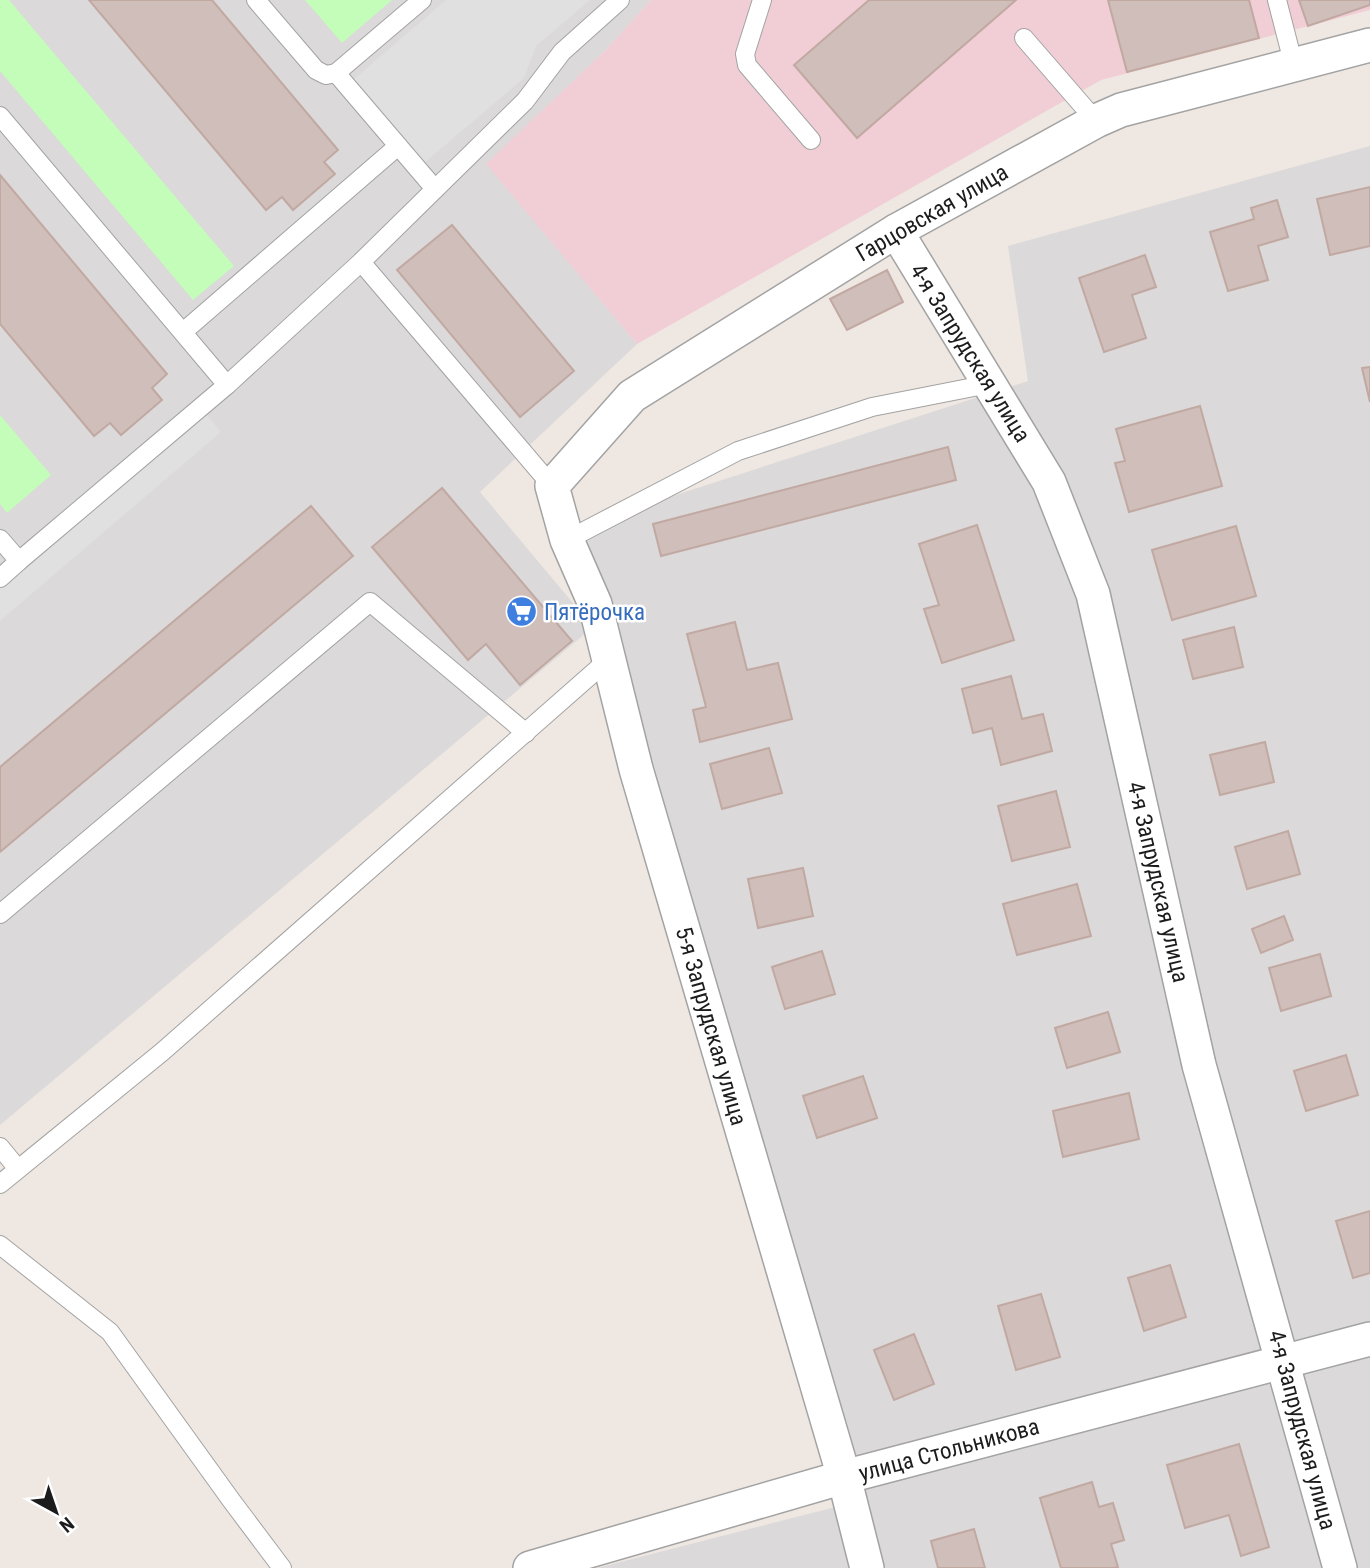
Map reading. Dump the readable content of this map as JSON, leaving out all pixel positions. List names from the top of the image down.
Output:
{
  "streets": {
    "street": [
      "Гарцовская улица",
      "4-я Запрудская улица",
      "5-я Запрудская улица",
      "улица Стольникова"
    ]
  },
  "crossings": [
    ["Гарцовская улица", "4-я Запрудская улица"],
    ["Гарцовская улица", "5-я Запрудская улица"],
    ["4-я Запрудская улица", "улица Стольникова"],
    ["5-я Запрудская улица", "улица Стольникова"]
  ],
  "places": {
    "supermarket": ["Пятёрочка"]
  },
  "north": "bottom right"
}
